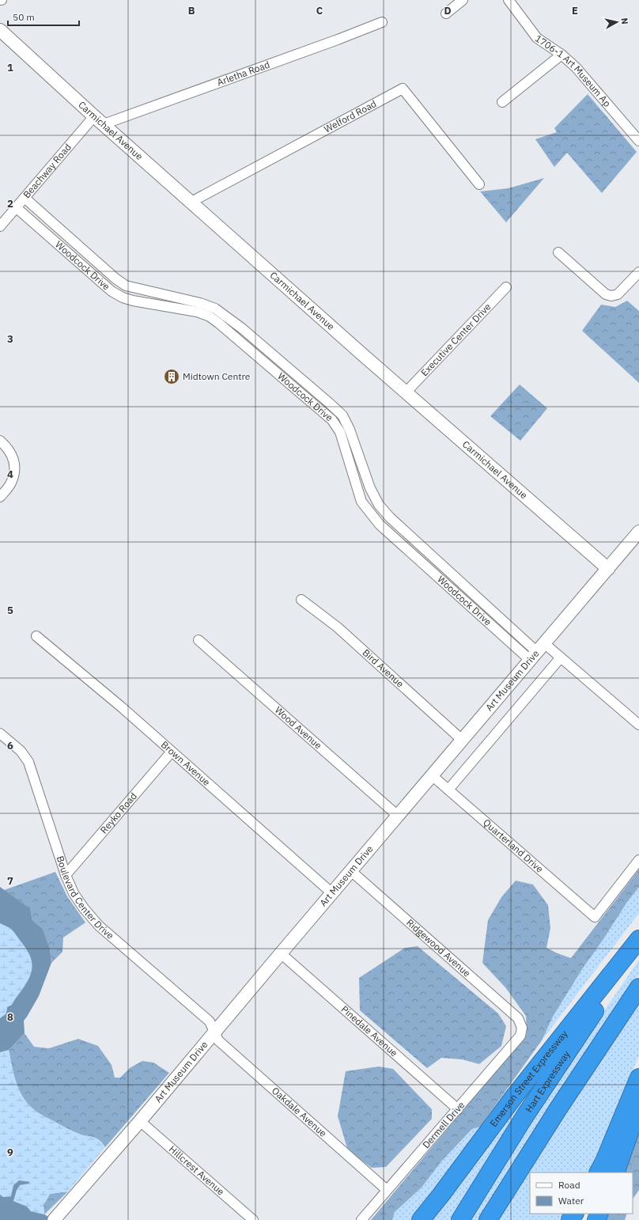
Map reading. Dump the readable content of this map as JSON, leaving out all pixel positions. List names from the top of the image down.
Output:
{
  "streets": {
    "highway": ["Emerson Street Expressway", "Hart Expressway"],
    "street": [
      "1706-1 Art Museum Ap",
      "Arletha Road",
      "Welford Road",
      "Carmichael Avenue",
      "Beachway Road",
      "Woodcock Drive",
      "Executive Center Drive",
      "Bird Avenue",
      "Art Museum Drive",
      "Wood Avenue",
      "Brown Avenue",
      "Reyko Road",
      "Quarterland Drive",
      "Boulevard Center Drive",
      "Ridgewood Avenue",
      "Pinedale Avenue",
      "Oakdale Avenue",
      "Dermell Drive",
      "Hillcrest Avenue"
    ]
  },
  "crossings": [
    ["Arletha Road", "Carmichael Avenue"],
    ["Welford Road", "Carmichael Avenue"],
    ["Carmichael Avenue", "Beachway Road"],
    ["Carmichael Avenue", "Executive Center Drive"],
    ["Carmichael Avenue", "Art Museum Drive"],
    ["Beachway Road", "Woodcock Drive"],
    ["Woodcock Drive", "Art Museum Drive"],
    ["Bird Avenue", "Art Museum Drive"],
    ["Art Museum Drive", "Wood Avenue"],
    ["Art Museum Drive", "Brown Avenue"],
    ["Art Museum Drive", "Quarterland Drive"],
    ["Art Museum Drive", "Boulevard Center Drive"],
    ["Art Museum Drive", "Ridgewood Avenue"],
    ["Art Museum Drive", "Pinedale Avenue"],
    ["Art Museum Drive", "Oakdale Avenue"],
    ["Art Museum Drive", "Hillcrest Avenue"],
    ["Brown Avenue", "Reyko Road"],
    ["Reyko Road", "Boulevard Center Drive"],
    ["Boulevard Center Drive", "Oakdale Avenue"],
    ["Ridgewood Avenue", "Dermell Drive"],
    ["Pinedale Avenue", "Dermell Drive"],
    ["Oakdale Avenue", "Dermell Drive"]
  ],
  "places": {
    "building": ["Midtown Centre"]
  },
  "legend": ["Road", "Water"],
  "scale_bar": "50 m",
  "north": "right",
  "grid": {
    "columns": [
      "B",
      "C",
      "D",
      "E"
    ],
    "rows": [
      "1",
      "2",
      "3",
      "4",
      "5",
      "6",
      "7",
      "8",
      "9"
    ]
  }
}
